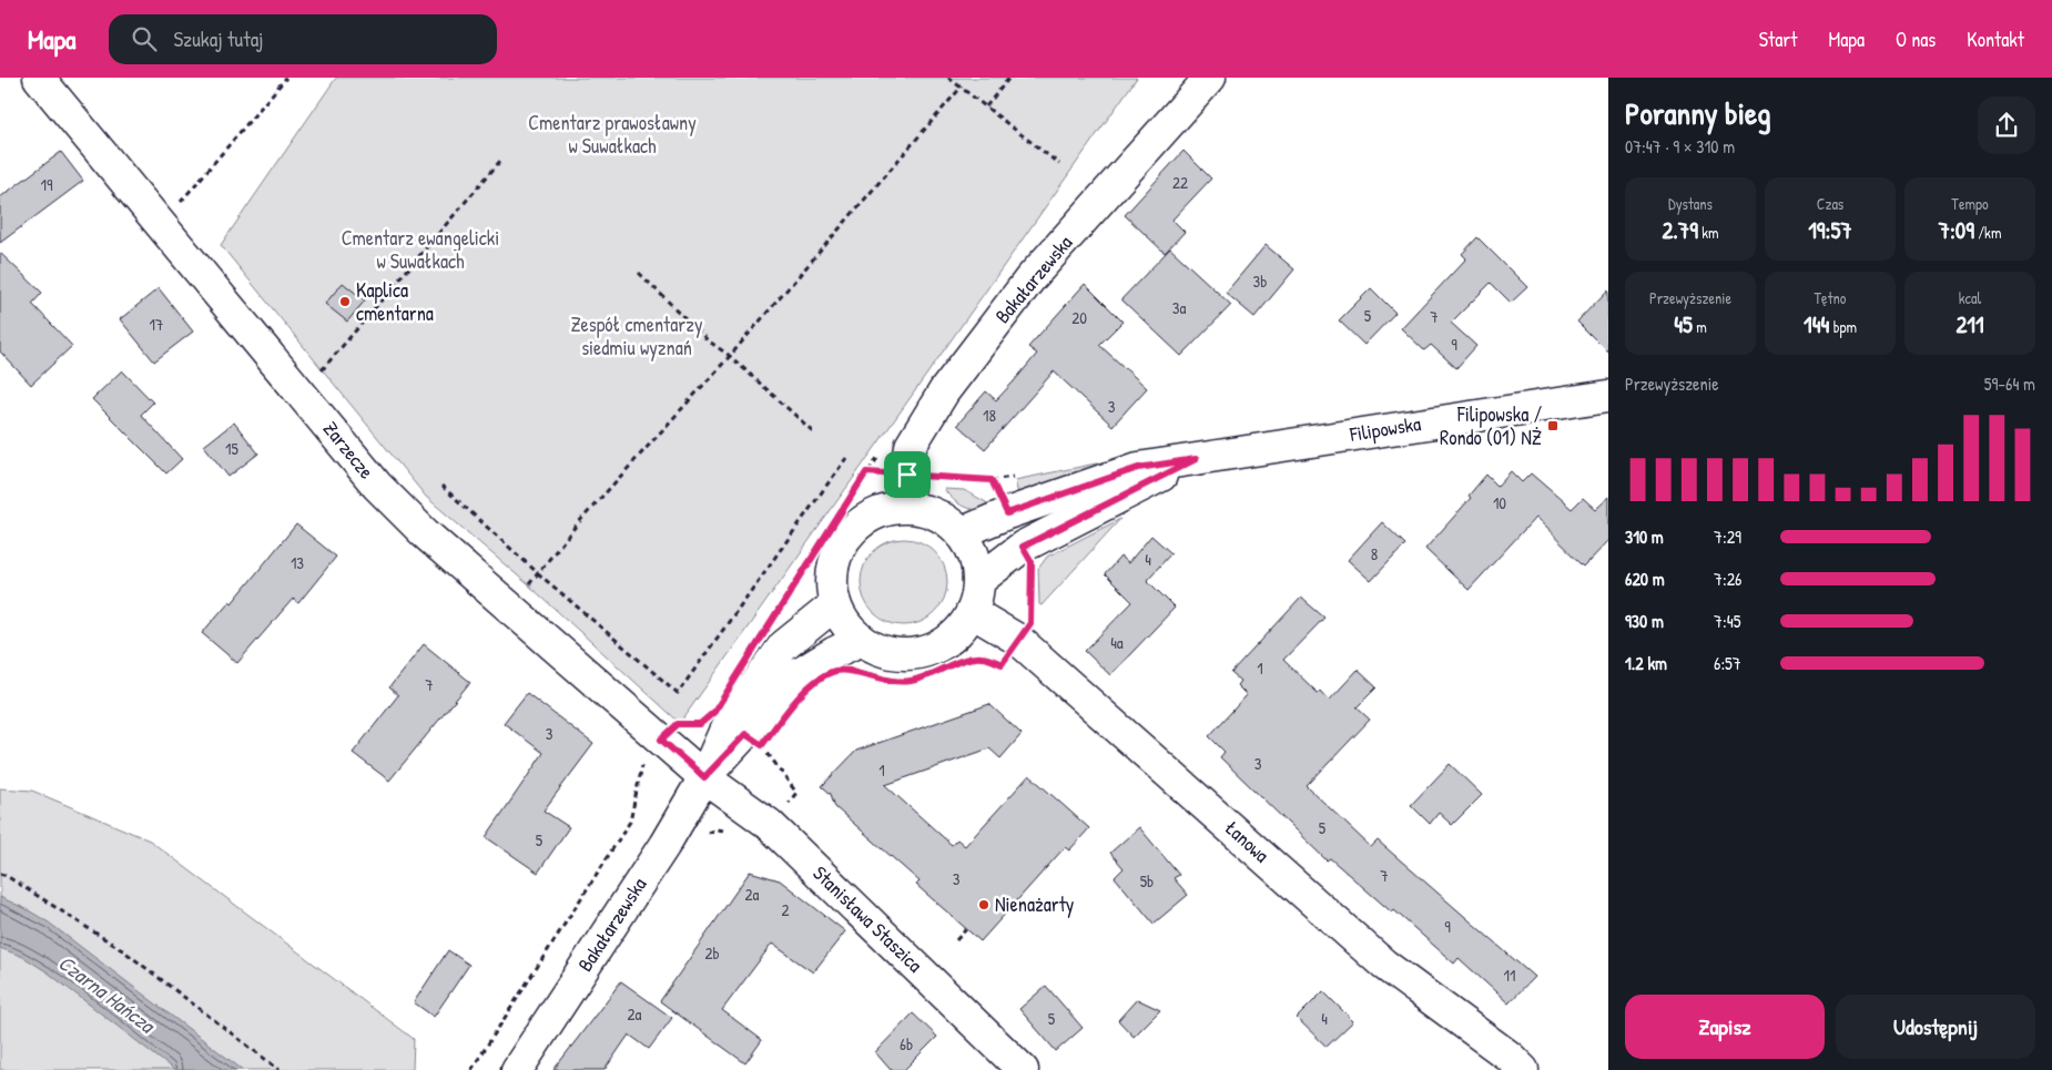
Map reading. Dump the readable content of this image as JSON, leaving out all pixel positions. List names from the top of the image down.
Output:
{
  "streets": {
    "street": [
      "Bakałarzewska",
      "Filipowska",
      "Zarzecze",
      "Łanowa",
      "Stanisława Staszica"
    ]
  },
  "crossings": [
    ["Bakałarzewska", "Filipowska"],
    ["Bakałarzewska", "Zarzecze"],
    ["Bakałarzewska", "Łanowa"],
    ["Bakałarzewska", "Stanisława Staszica"],
    ["Filipowska", "Łanowa"],
    ["Zarzecze", "Stanisława Staszica"]
  ],
  "water": ["Czarna Hańcza"],
  "parks": ["Cmentarz prawosławny w Suwałkach", "Cmentarz ewangelicki w Suwałkach", "Zespół cmentarzy siedmiu wyznań"],
  "places": {
    "other": ["Kaplica cmentarna", "Nienażarty"],
    "transit": ["Filipowska / Rondo (01) NŻ"]
  },
  "house_numbers": [
    "22",
    "19",
    "3b",
    "3a",
    "5",
    "7",
    "20",
    "17",
    "9",
    "3",
    "18",
    "15",
    "10",
    "8",
    "4",
    "13",
    "4a",
    "1",
    "7",
    "3",
    "3",
    "1",
    "5",
    "5",
    "7",
    "3",
    "5b",
    "2a",
    "2",
    "9",
    "2b",
    "11",
    "2a",
    "5",
    "4",
    "6b"
  ],
  "page": {
    "header": "Mapa",
    "search": "Szukaj tutaj",
    "nav": [
      "Start",
      "Mapa",
      "O nas",
      "Kontakt"
    ],
    "heading": ["Poranny bieg", "07:47 · 9 × 310 m"],
    "stats": [
      ["Dystans", "2.79 km"],
      ["Czas", "19:57"],
      ["Tempo", "7:09 /km"],
      ["Przewyższenie", "45 m"],
      ["Tętno", "144 bpm"],
      ["kcal", "211"]
    ],
    "chart": ["Przewyższenie", "59–64 m"],
    "list": [
      {
        "name": "310 m",
        "note": "7:29"
      },
      {
        "name": "620 m",
        "note": "7:26"
      },
      {
        "name": "930 m",
        "note": "7:45"
      },
      {
        "name": "1.2 km",
        "note": "6:57"
      }
    ],
    "buttons": ["Zapisz", "Udostępnij"]
  }
}
